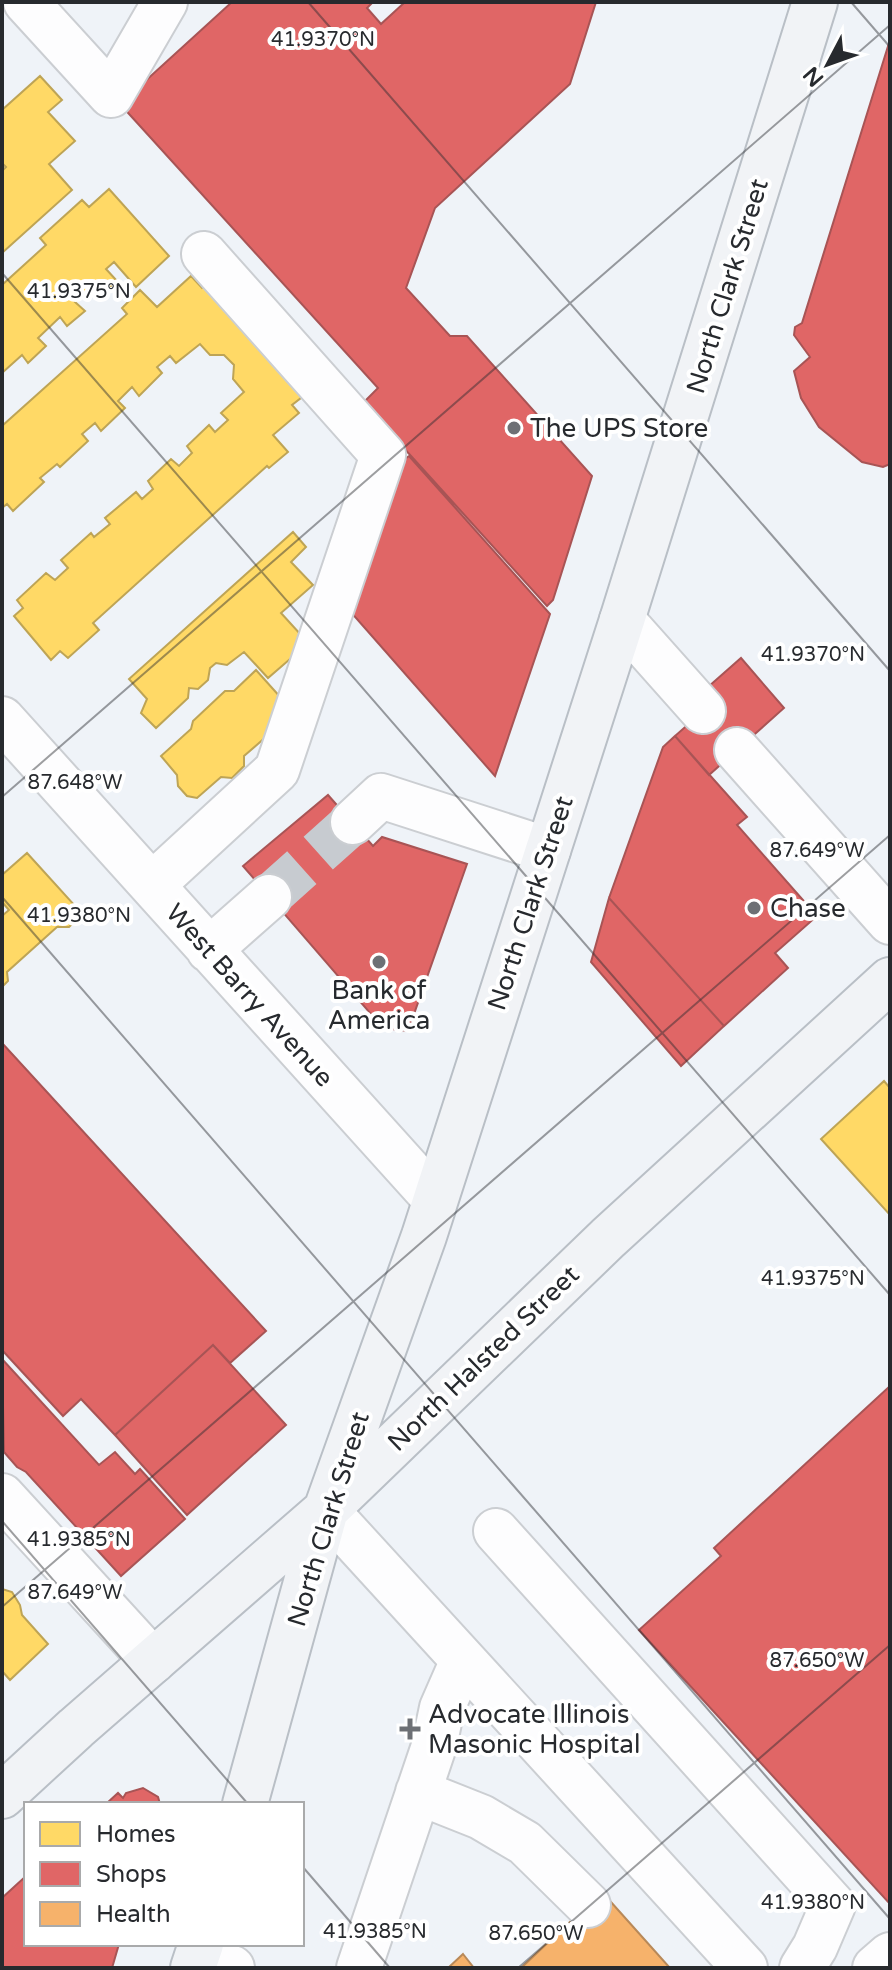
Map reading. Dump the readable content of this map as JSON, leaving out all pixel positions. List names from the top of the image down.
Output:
{
  "streets": {
    "main road": ["North Clark Street", "North Halsted Street"],
    "street": ["West Barry Avenue"]
  },
  "crossings": [
    ["North Clark Street", "West Barry Avenue"],
    ["North Clark Street", "North Halsted Street"]
  ],
  "places": {
    "other": ["The UPS Store", "Chase", "Bank of America"],
    "health": ["Advocate Illinois Masonic Hospital"]
  },
  "legend": ["Homes", "Shops", "Health"],
  "north": "bottom left",
  "coordinates": [
    "41.9370°N",
    "41.9375°N",
    "87.648°W",
    "87.649°W",
    "41.9380°N",
    "41.9385°N",
    "87.650°W"
  ]
}
